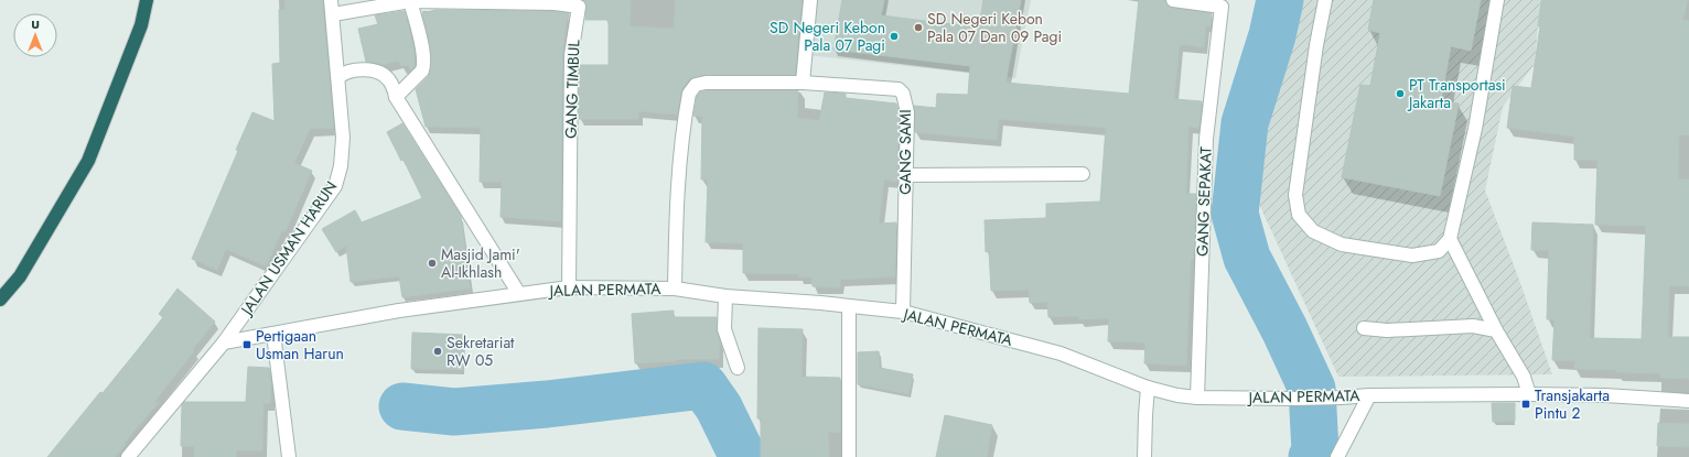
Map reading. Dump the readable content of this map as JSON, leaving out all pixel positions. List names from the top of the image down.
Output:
{
  "streets": {
    "street": [
      "GANG TIMBUL",
      "GANG SAMI",
      "GANG SEPAKAT",
      "JALAN USMAN HARUN",
      "JALAN PERMATA"
    ]
  },
  "crossings": [
    ["GANG TIMBUL", "JALAN USMAN HARUN"],
    ["GANG TIMBUL", "JALAN PERMATA"],
    ["GANG SAMI", "JALAN PERMATA"],
    ["GANG SEPAKAT", "JALAN PERMATA"],
    ["JALAN USMAN HARUN", "JALAN PERMATA"]
  ],
  "places": {
    "other": [
      "SD Negeri Kebon Pala 07 Dan 09 Pagi",
      "SD Negeri Kebon Pala 07 Pagi",
      "PT Transportasi Jakarta",
      "Masjid Jami' Al-Ikhlash",
      "Sekretariat RW 05"
    ],
    "transit": ["Pertigaan Usman Harun", "Transjakarta Pintu 2"]
  },
  "north": "top"
}
